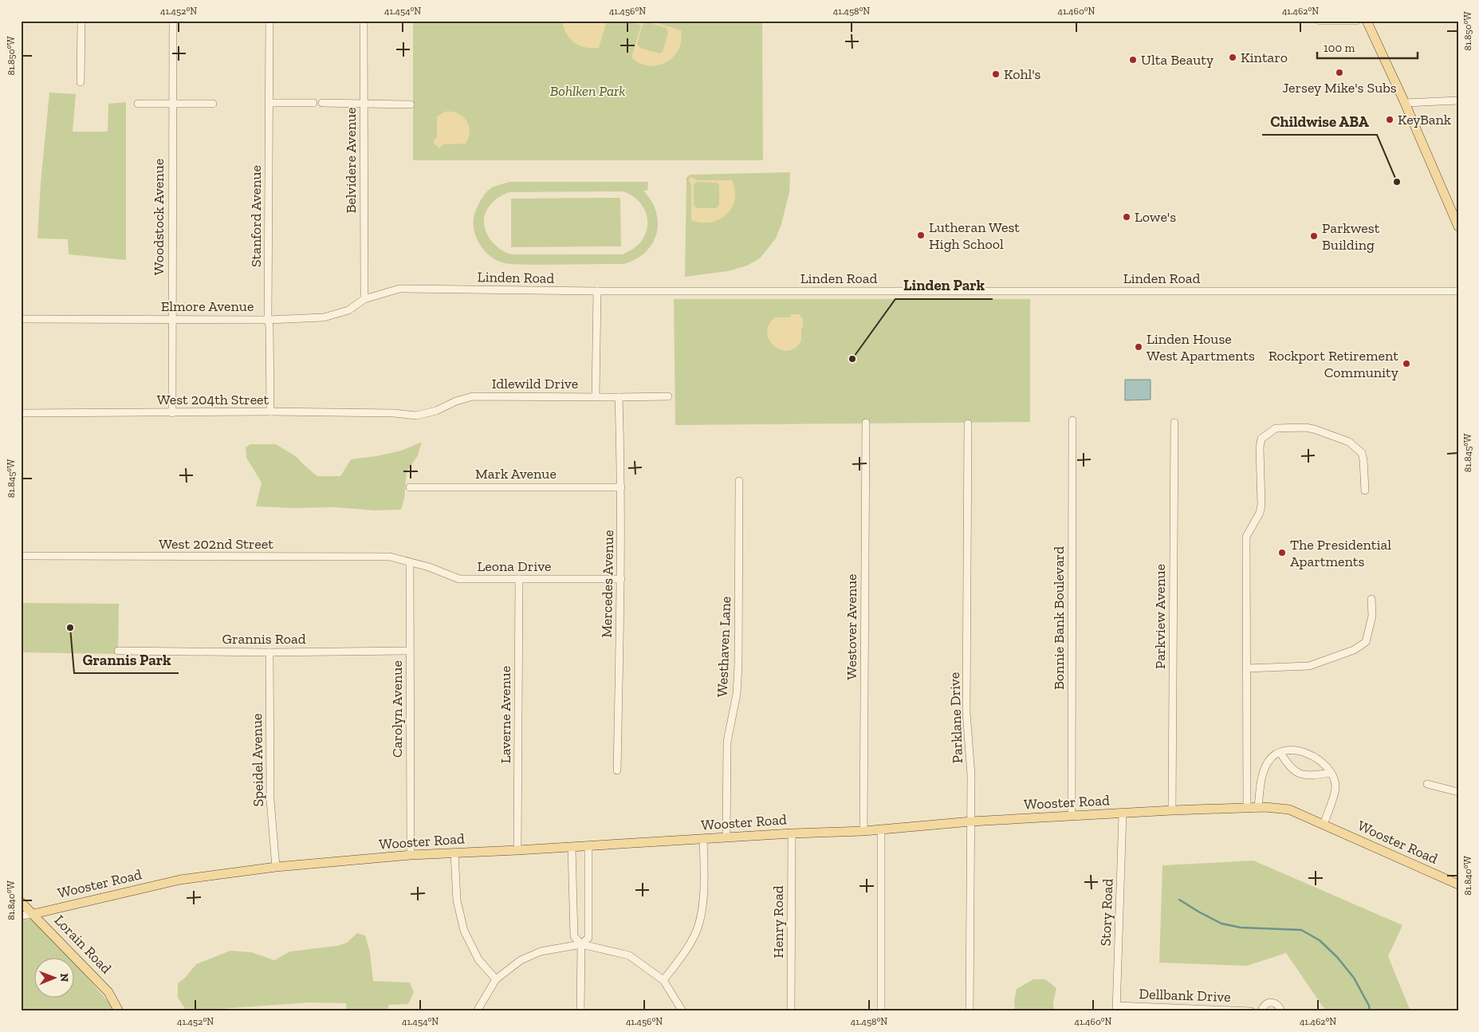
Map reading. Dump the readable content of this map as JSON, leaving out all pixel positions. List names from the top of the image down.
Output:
{
  "streets": {
    "main road": ["Wooster Road", "Lorain Road"],
    "street": [
      "Belvidere Avenue",
      "Stanford Avenue",
      "Woodstock Avenue",
      "Linden Road",
      "Elmore Avenue",
      "Idlewild Drive",
      "West 204th Street",
      "Mark Avenue",
      "West 202nd Street",
      "Leona Drive",
      "Mercedes Avenue",
      "Parkview Avenue",
      "Bonnie Bank Boulevard",
      "Westover Avenue",
      "Grannis Road",
      "Westhaven Lane",
      "Carolyn Avenue",
      "Laverne Avenue",
      "Parklane Drive",
      "Speidel Avenue",
      "Story Road",
      "Henry Road",
      "Dellbank Drive"
    ]
  },
  "crossings": [
    ["Belvidere Avenue", "Elmore Avenue"],
    ["Stanford Avenue", "Elmore Avenue"],
    ["Stanford Avenue", "West 204th Street"],
    ["Woodstock Avenue", "Elmore Avenue"],
    ["Woodstock Avenue", "West 204th Street"],
    ["Linden Road", "Elmore Avenue"],
    ["Idlewild Drive", "West 204th Street"],
    ["Idlewild Drive", "Mercedes Avenue"],
    ["Mark Avenue", "Mercedes Avenue"],
    ["West 202nd Street", "Leona Drive"],
    ["West 202nd Street", "Carolyn Avenue"],
    ["Leona Drive", "Mercedes Avenue"],
    ["Leona Drive", "Carolyn Avenue"],
    ["Leona Drive", "Laverne Avenue"],
    ["Parkview Avenue", "Wooster Road"],
    ["Bonnie Bank Boulevard", "Wooster Road"],
    ["Westover Avenue", "Wooster Road"],
    ["Grannis Road", "Carolyn Avenue"],
    ["Grannis Road", "Speidel Avenue"],
    ["Westhaven Lane", "Wooster Road"],
    ["Carolyn Avenue", "Wooster Road"],
    ["Laverne Avenue", "Wooster Road"],
    ["Parklane Drive", "Wooster Road"],
    ["Speidel Avenue", "Wooster Road"],
    ["Wooster Road", "Story Road"],
    ["Wooster Road", "Henry Road"],
    ["Wooster Road", "Lorain Road"],
    ["Story Road", "Dellbank Drive"]
  ],
  "parks": ["Bohlken Park"],
  "places": [
    "Kintaro",
    "Ulta Beauty",
    "Jersey Mike's Subs",
    "Kohl's",
    "KeyBank",
    "Childwise ABA",
    "Lowe's",
    "Lutheran West High School",
    "Parkwest Building",
    "Linden House West Apartments",
    "Linden Park",
    "Rockport Retirement Community",
    "The Presidential Apartments",
    "Grannis Park"
  ],
  "scale_bar": "100 m",
  "north": "right",
  "coordinates": [
    "41.452°N",
    "41.454°N",
    "41.456°N",
    "41.458°N",
    "41.460°N",
    "41.462°N",
    "81.850°W",
    "81.845°W",
    "81.840°W"
  ]
}
